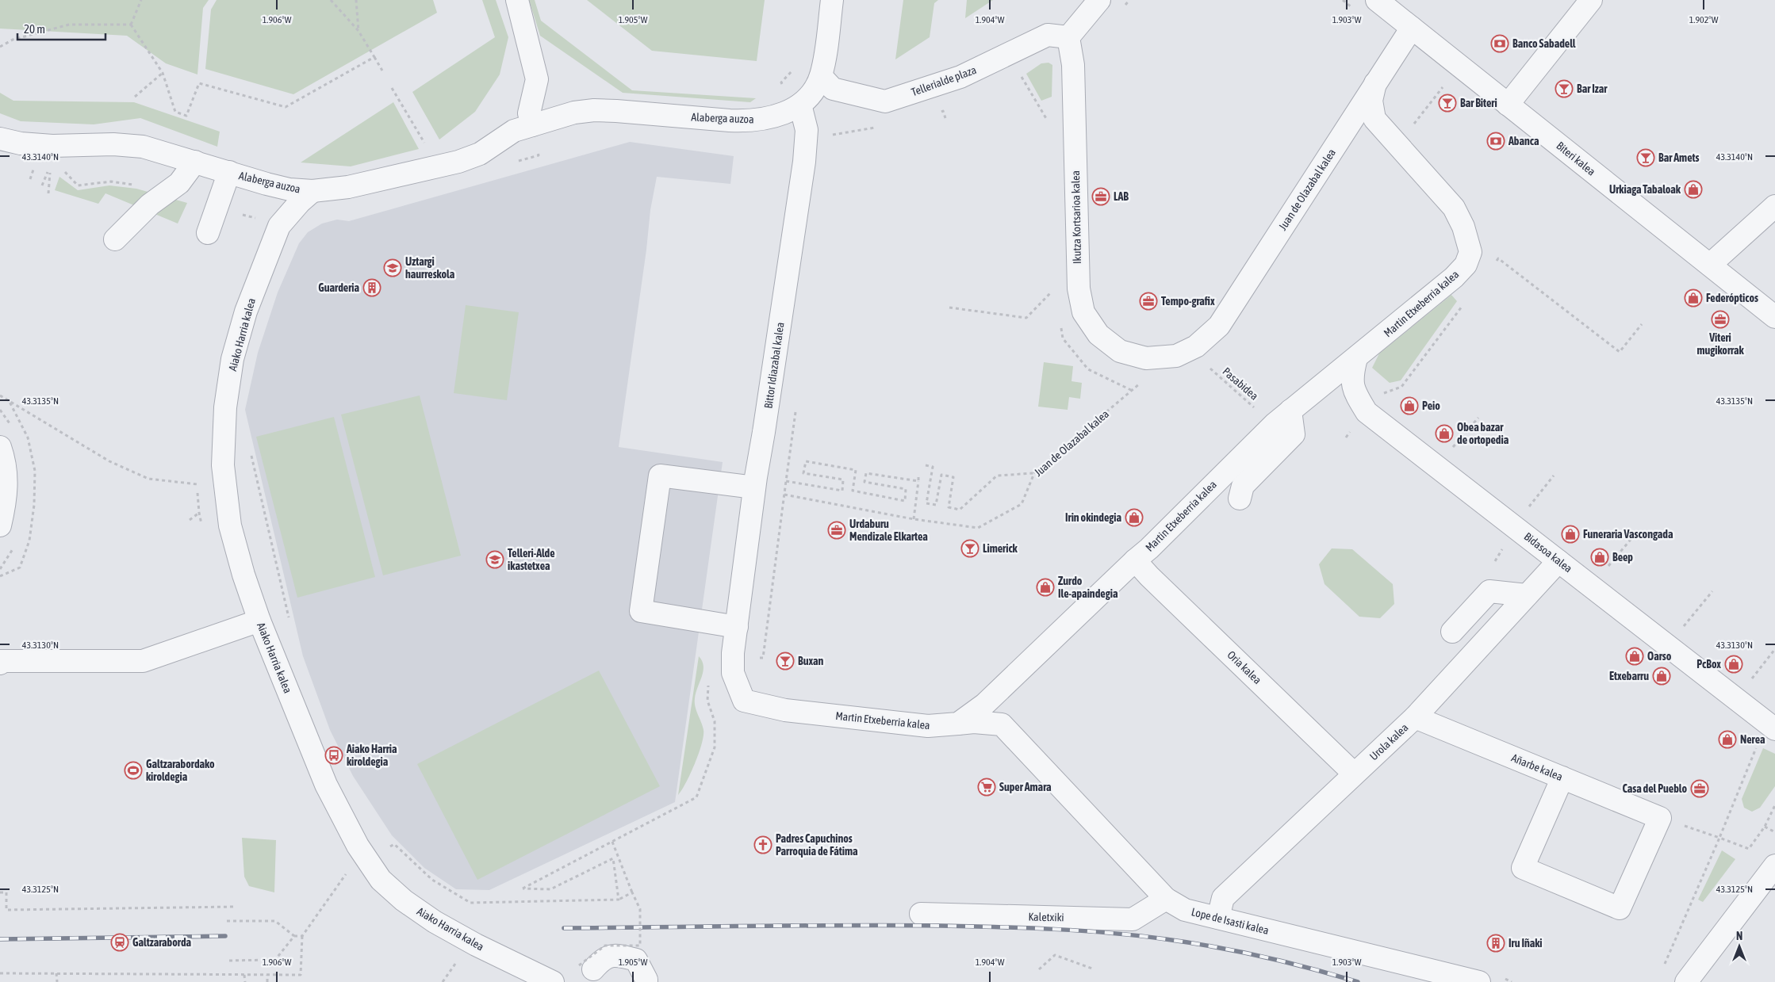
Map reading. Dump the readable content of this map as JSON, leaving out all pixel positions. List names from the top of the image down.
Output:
{
  "streets": {
    "street": [
      "Tellerialde plaza",
      "Alaberga auzoa",
      "Biteri kalea",
      "Juan de Olazabal kalea",
      "Ikutza Kortsarioa kalea",
      "Martin Etxeberria kalea",
      "Aiako Harria kalea",
      "Bittor Idiazabal kalea",
      "Bidasoa kalea",
      "Oria kalea",
      "Urola kalea",
      "Añarbe kalea",
      "Kaletxiki",
      "Lope de Isasti kalea"
    ],
    "path": ["Pasabidea"]
  },
  "crossings": [
    ["Tellerialde plaza", "Alaberga auzoa"],
    ["Tellerialde plaza", "Ikutza Kortsarioa kalea"],
    ["Alaberga auzoa", "Aiako Harria kalea"],
    ["Alaberga auzoa", "Bittor Idiazabal kalea"],
    ["Biteri kalea", "Juan de Olazabal kalea"],
    ["Juan de Olazabal kalea", "Ikutza Kortsarioa kalea"],
    ["Juan de Olazabal kalea", "Martin Etxeberria kalea"],
    ["Juan de Olazabal kalea", "Pasabidea"],
    ["Ikutza Kortsarioa kalea", "Pasabidea"],
    ["Martin Etxeberria kalea", "Bittor Idiazabal kalea"],
    ["Martin Etxeberria kalea", "Bidasoa kalea"],
    ["Martin Etxeberria kalea", "Oria kalea"],
    ["Martin Etxeberria kalea", "Lope de Isasti kalea"],
    ["Bidasoa kalea", "Urola kalea"],
    ["Oria kalea", "Urola kalea"],
    ["Urola kalea", "Añarbe kalea"],
    ["Urola kalea", "Lope de Isasti kalea"],
    ["Kaletxiki", "Lope de Isasti kalea"]
  ],
  "places": {
    "bank": ["Banco Sabadell", "Abanca"],
    "bar": [
      "Bar Izar",
      "Bar Biteri",
      "Bar Amets",
      "Limerick",
      "Buxan"
    ],
    "shop": [
      "Urkiaga Tabaloak",
      "Federópticos",
      "Peio",
      "Obea bazar de ortopedia",
      "Irin okindegia",
      "Funeraria Vascongada",
      "Beep",
      "Zurdo Ile-apaindegia",
      "Oarso",
      "PcBox",
      "Etxebarru",
      "Nerea"
    ],
    "office": [
      "LAB",
      "Tempo-grafix",
      "Viteri mugikorrak",
      "Urdaburu Mendizale Elkartea",
      "Casa del Pueblo"
    ],
    "school or university": ["Uztargi haurreskola", "Telleri-Alde ikastetxea"],
    "building": ["Guarderia", "Iru Iñaki"],
    "bus stop": ["Aiako Harria kiroldegia"],
    "sports": ["Galtzarabordako kiroldegia"],
    "supermarket": ["Super Amara"],
    "church": ["Padres Capuchinos Parroquia de Fátima"],
    "station": ["Galtzaraborda"]
  },
  "scale_bar": "20 m",
  "north": "top",
  "coordinates": [
    "1.906°W",
    "1.905°W",
    "1.904°W",
    "1.903°W",
    "1.902°W",
    "43.3140°N",
    "43.3135°N",
    "43.3130°N",
    "43.3125°N"
  ]
}
